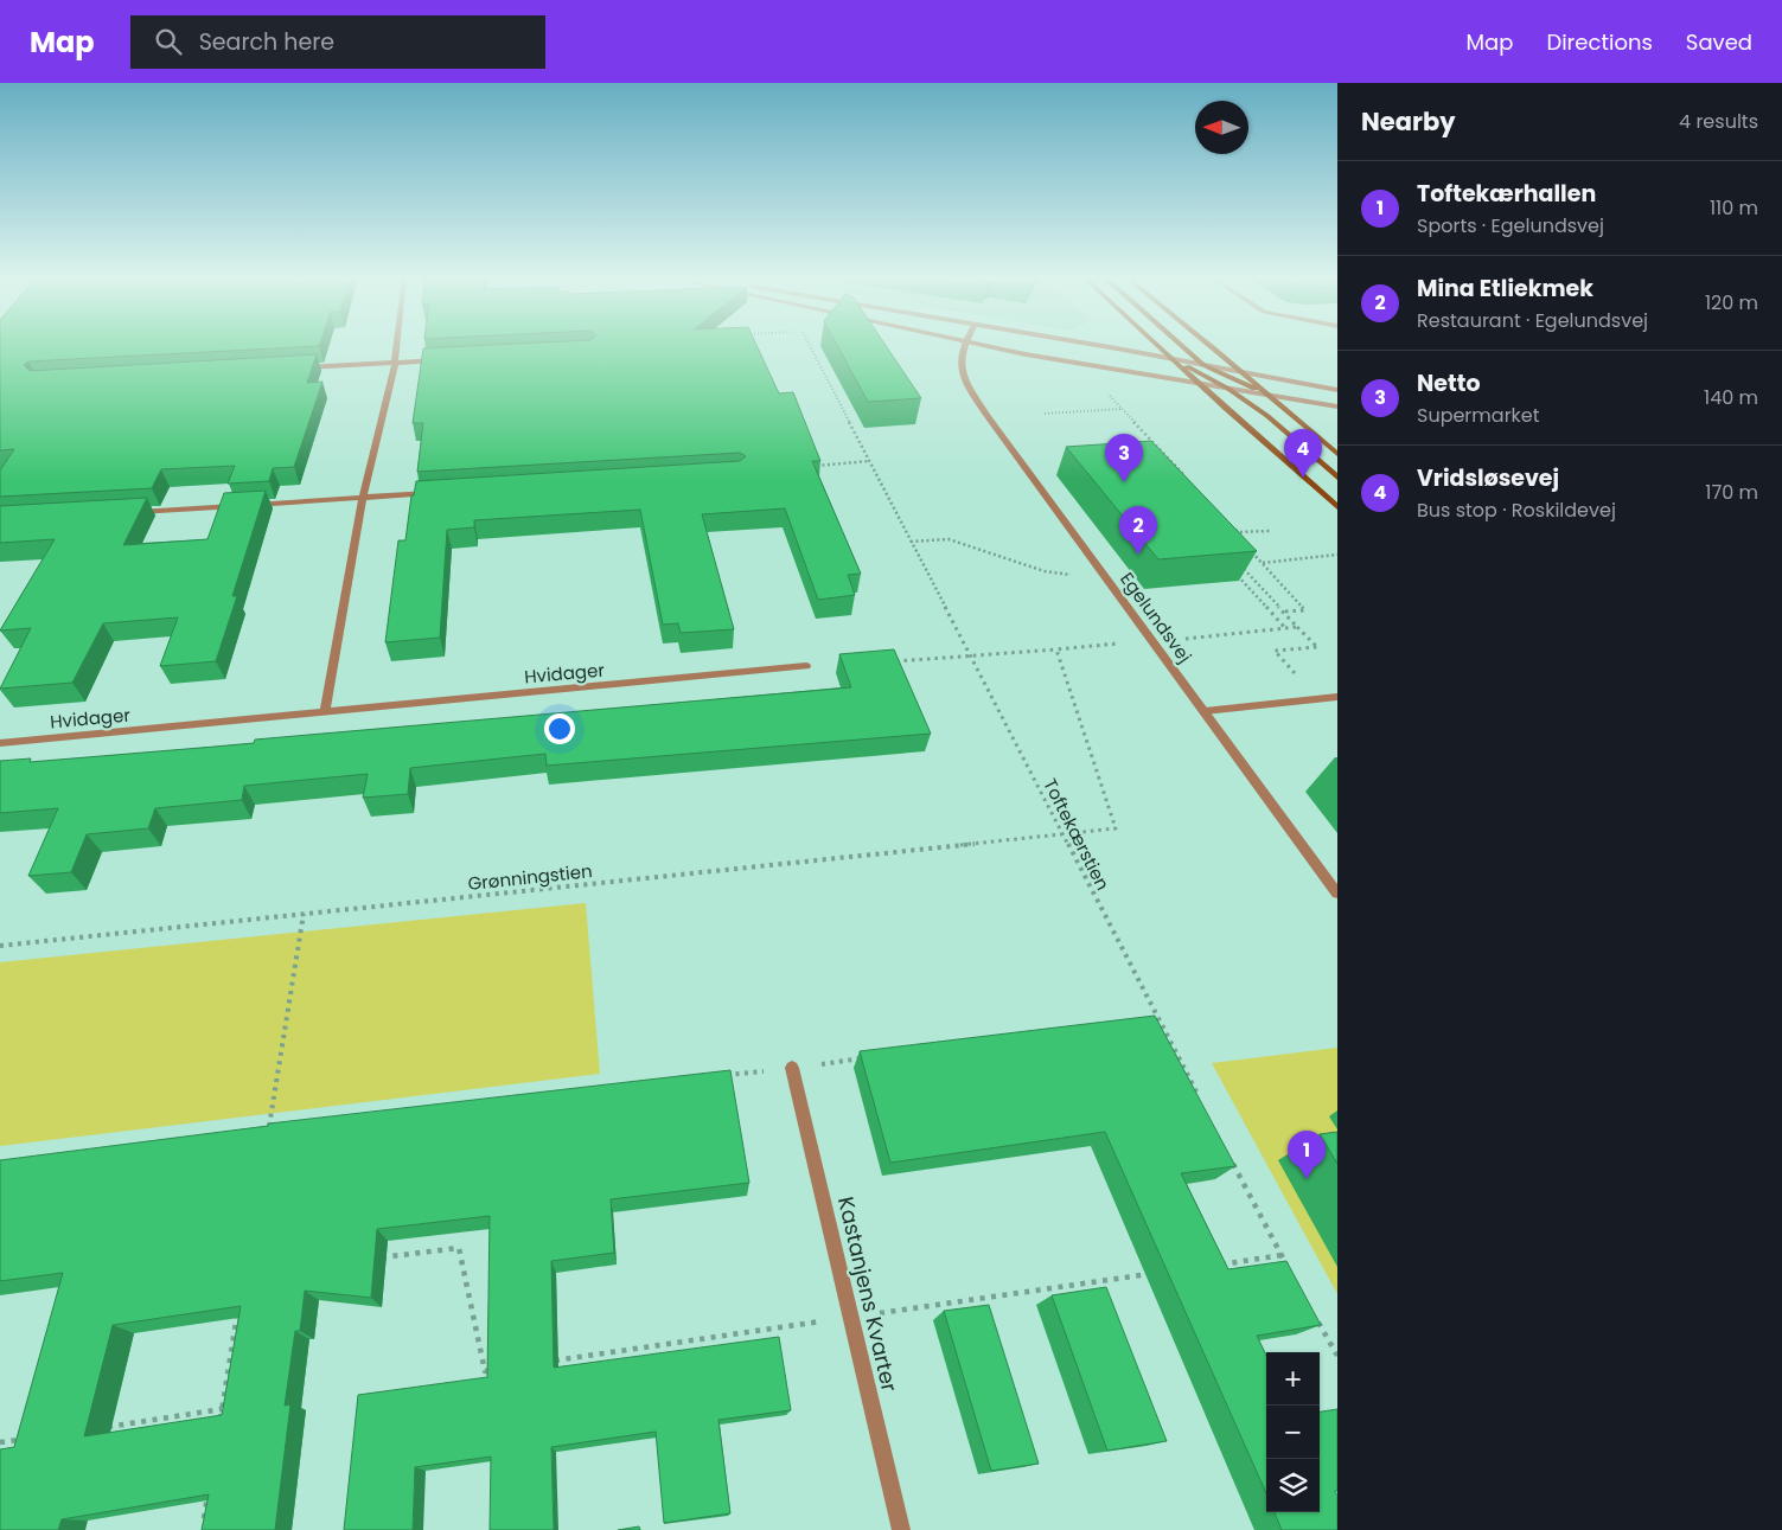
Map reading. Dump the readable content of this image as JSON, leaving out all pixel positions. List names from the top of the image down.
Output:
{
  "streets": {
    "street": ["Egelundsvej", "Hvidager", "Kastanjens Kvarter"],
    "path": ["Toftekærstien", "Grønningstien"]
  },
  "crossings": [
    ["Toftekærstien", "Grønningstien"]
  ],
  "north": "left",
  "page": {
    "header": "Map",
    "search": "Search here",
    "nav": ["Map", "Directions", "Saved"],
    "heading": ["Nearby", "4 results"],
    "list": [
      {
        "mark": "1",
        "name": "Toftekærhallen",
        "note": "Sports · Egelundsvej",
        "value": "110 m"
      },
      {
        "mark": "2",
        "name": "Mina Etliekmek",
        "note": "Restaurant · Egelundsvej",
        "value": "120 m"
      },
      {
        "mark": "3",
        "name": "Netto",
        "note": "Supermarket",
        "value": "140 m"
      },
      {
        "mark": "4",
        "name": "Vridsløsevej",
        "note": "Bus stop · Roskildevej",
        "value": "170 m"
      }
    ],
    "pins": [
      "4",
      "3",
      "2",
      "1"
    ],
    "map_buttons": ["+", "−"]
  }
}
